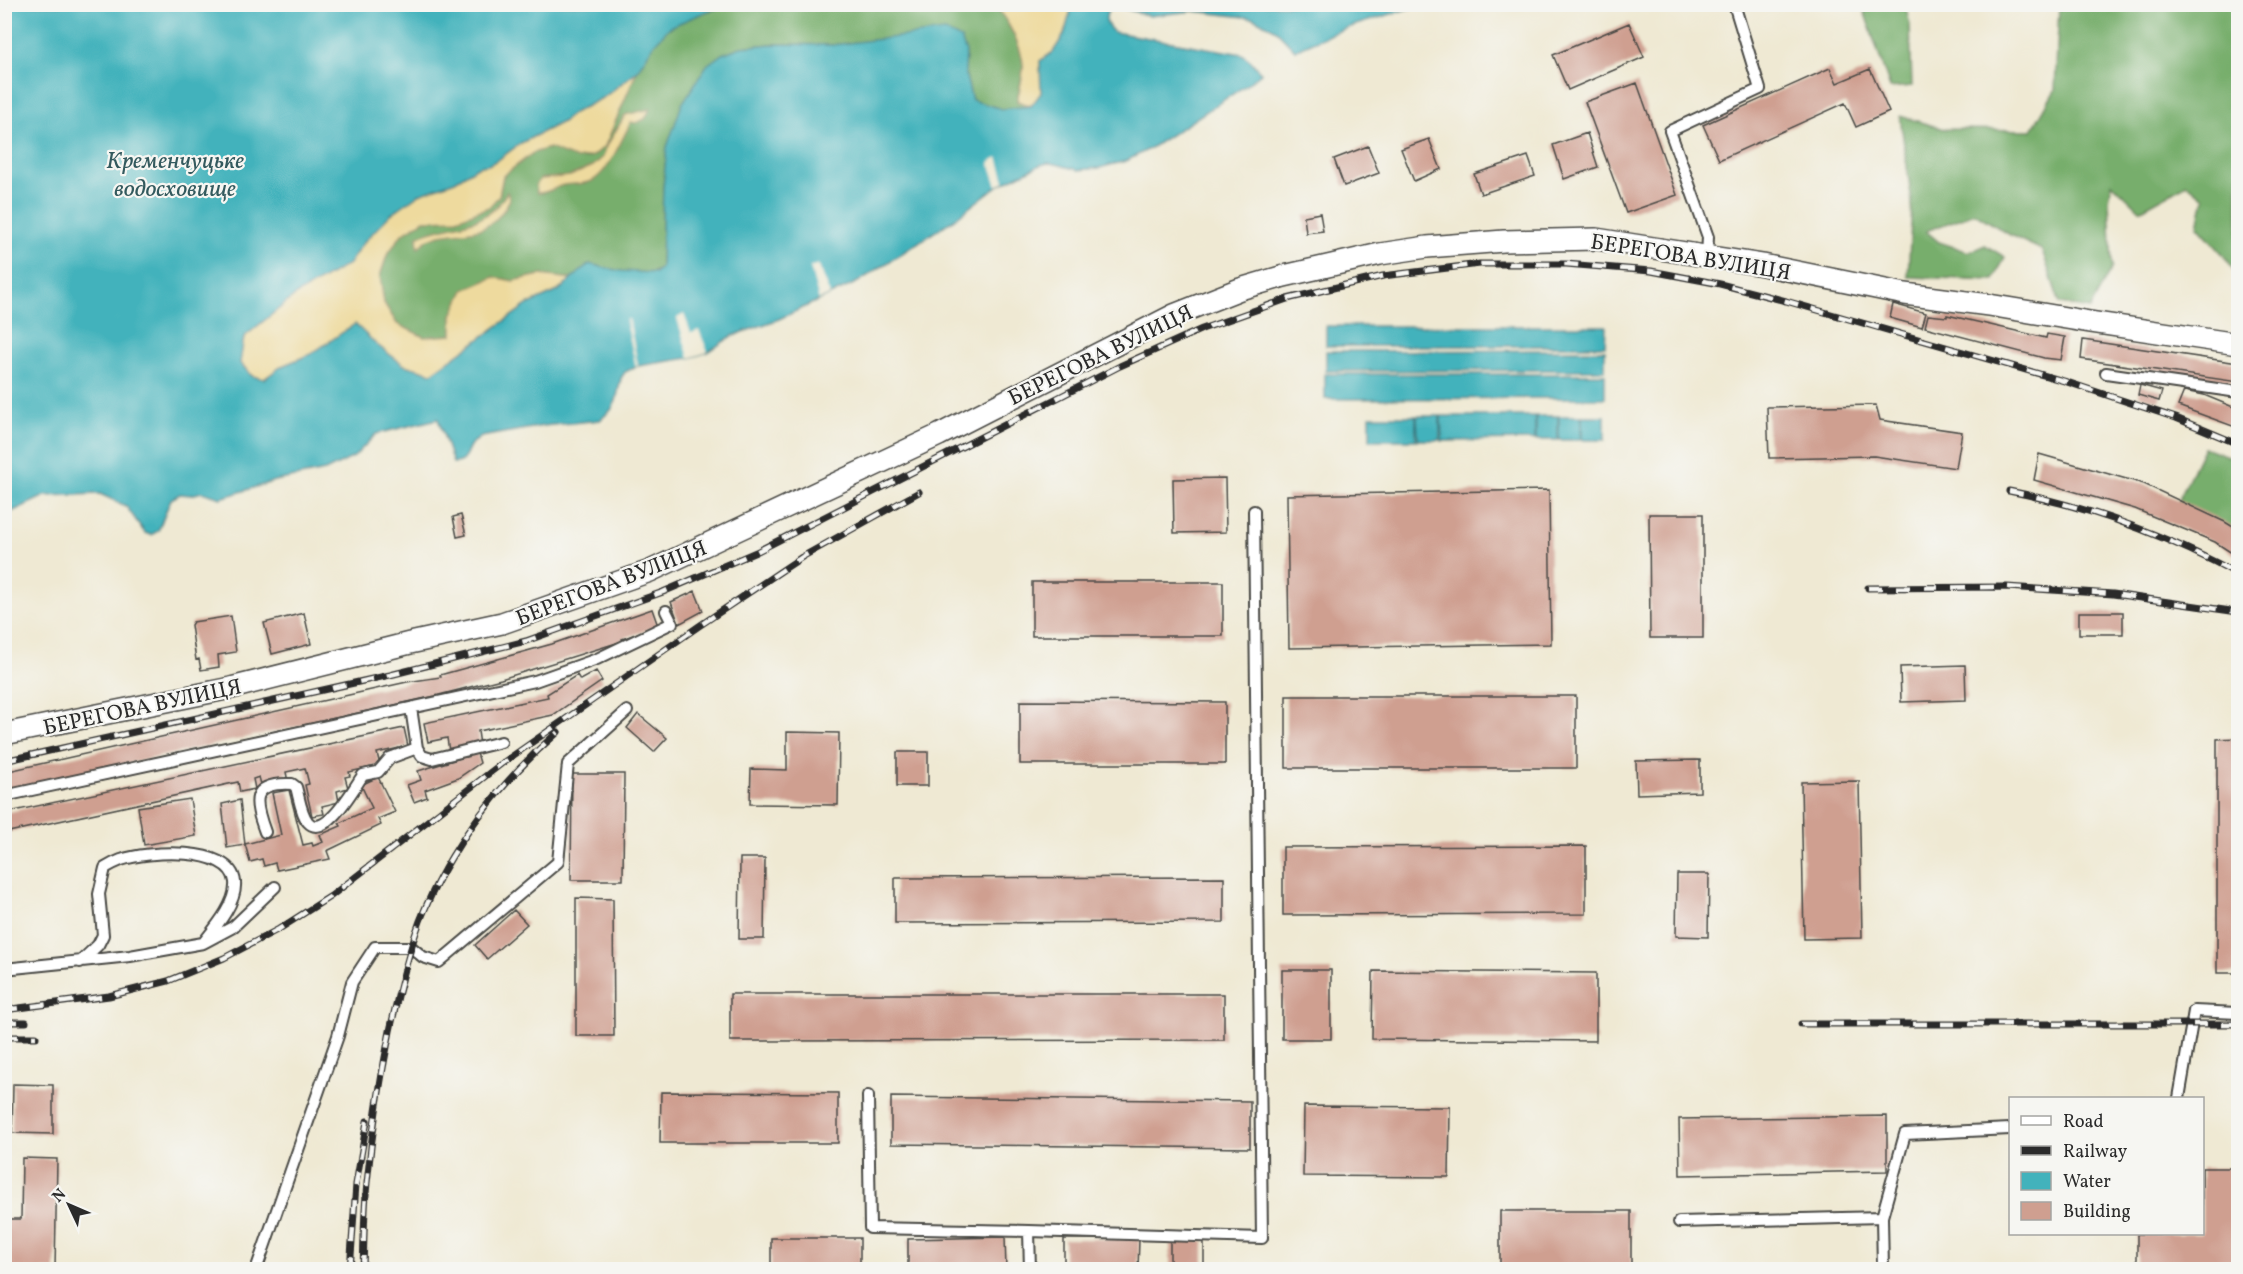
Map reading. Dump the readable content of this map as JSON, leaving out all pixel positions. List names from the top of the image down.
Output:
{
  "streets": {
    "street": ["БЕРЕГОВА ВУЛИЦЯ"]
  },
  "water": ["Кременчуцьке водосховище"],
  "legend": [
    "Road",
    "Railway",
    "Water",
    "Building"
  ],
  "north": "top left"
}
